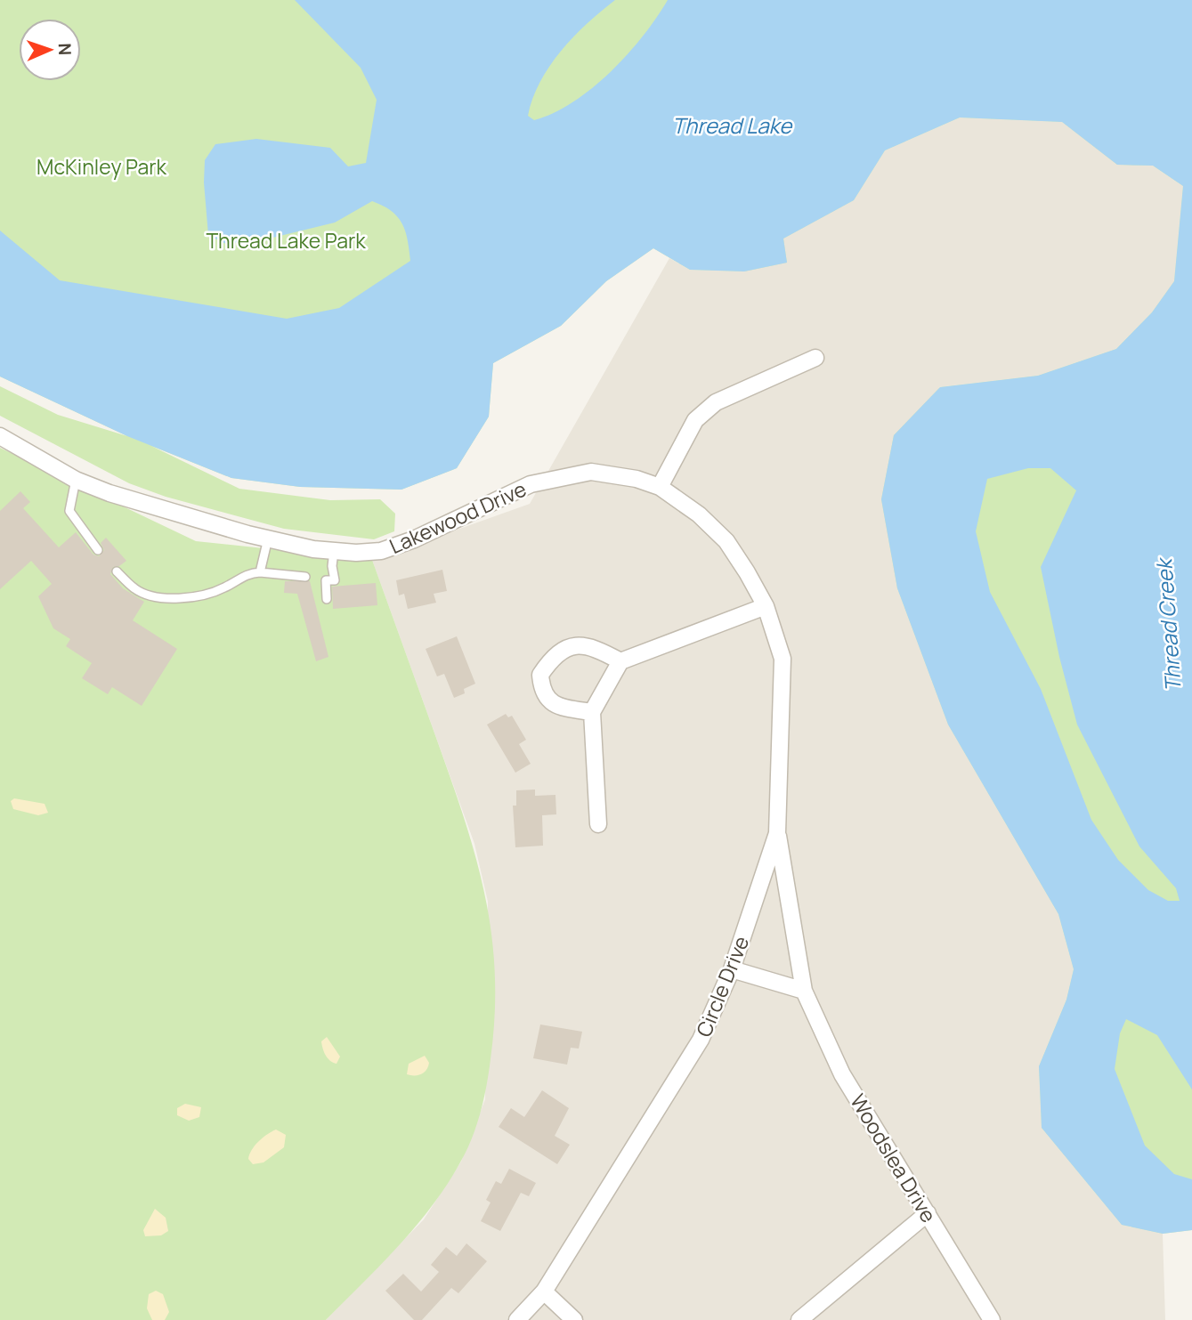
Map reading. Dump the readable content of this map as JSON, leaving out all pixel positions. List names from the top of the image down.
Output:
{
  "streets": {
    "street": ["Lakewood Drive", "Circle Drive", "Woodslea Drive"]
  },
  "crossings": [
    ["Lakewood Drive", "Circle Drive"],
    ["Circle Drive", "Woodslea Drive"]
  ],
  "water": ["Thread Lake", "Thread Creek"],
  "parks": ["McKinley Park", "Thread Lake Park"],
  "north": "right"
}
